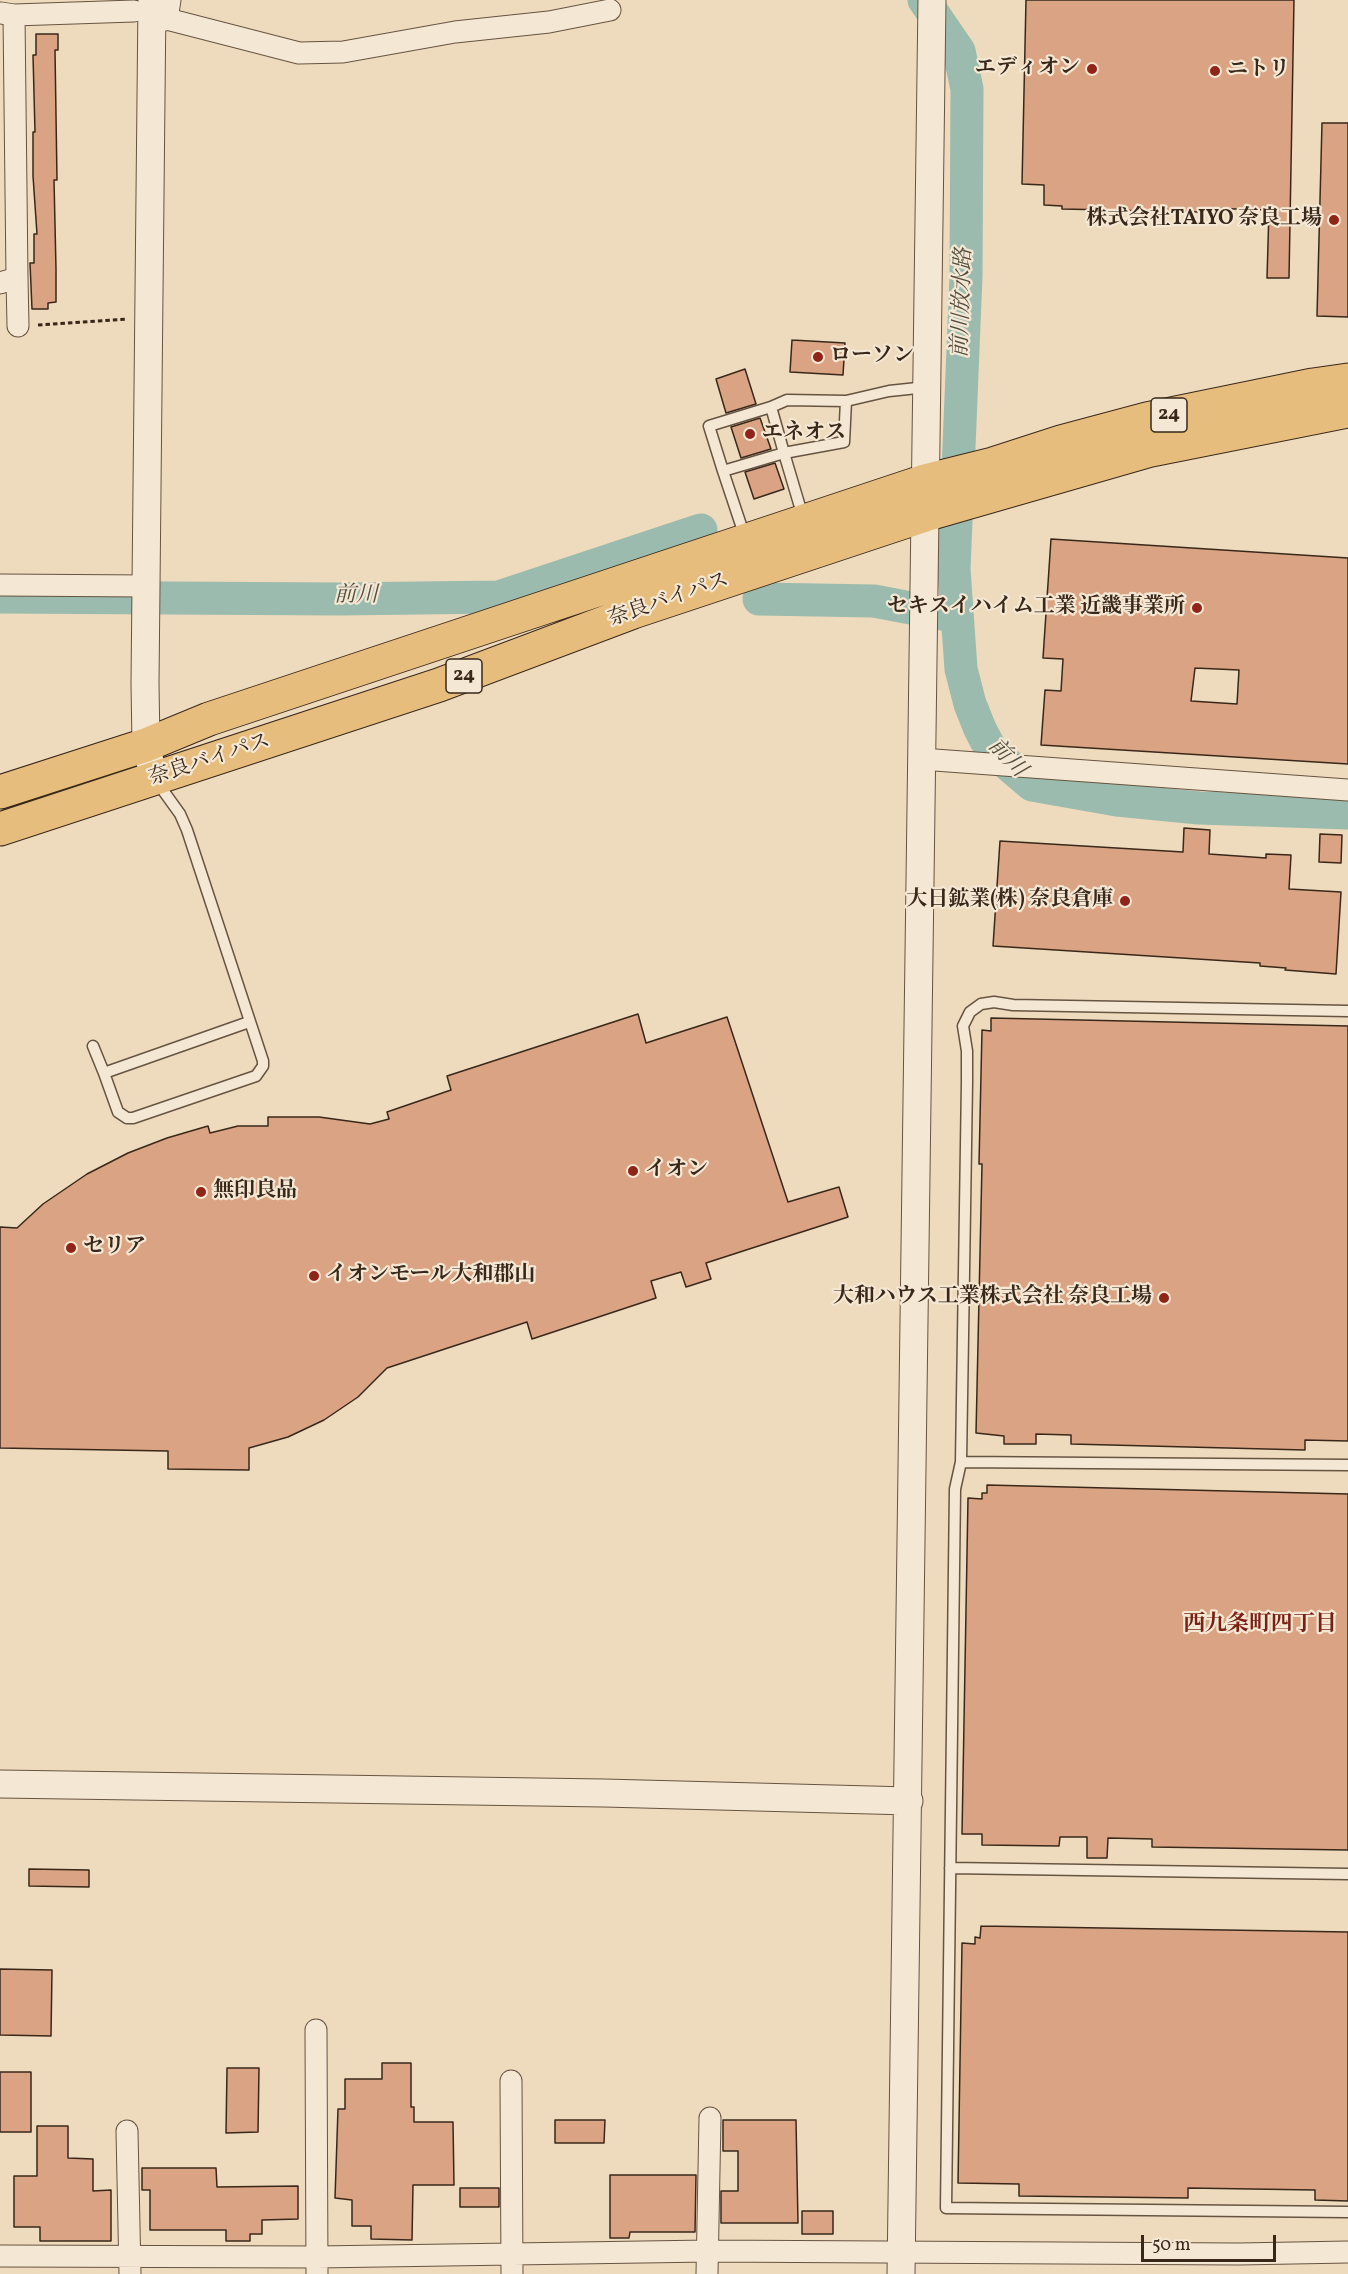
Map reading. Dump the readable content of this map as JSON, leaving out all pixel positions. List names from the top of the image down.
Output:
{
  "streets": {
    "highway": ["24", "奈良バイパス"]
  },
  "districts": ["西九条町四丁目"],
  "water": ["前川放水路", "前川"],
  "places": [
    "エディオン",
    "ニトリ",
    "株式会社TAIYO 奈良工場",
    "ローソン",
    "エネオス",
    "セキスイハイム工業 近畿事業所",
    "大日鉱業(株) 奈良倉庫",
    "イオン",
    "無印良品",
    "セリア",
    "イオンモール大和郡山",
    "大和ハウス工業株式会社 奈良工場"
  ],
  "scale_bar": "50 m"
}
